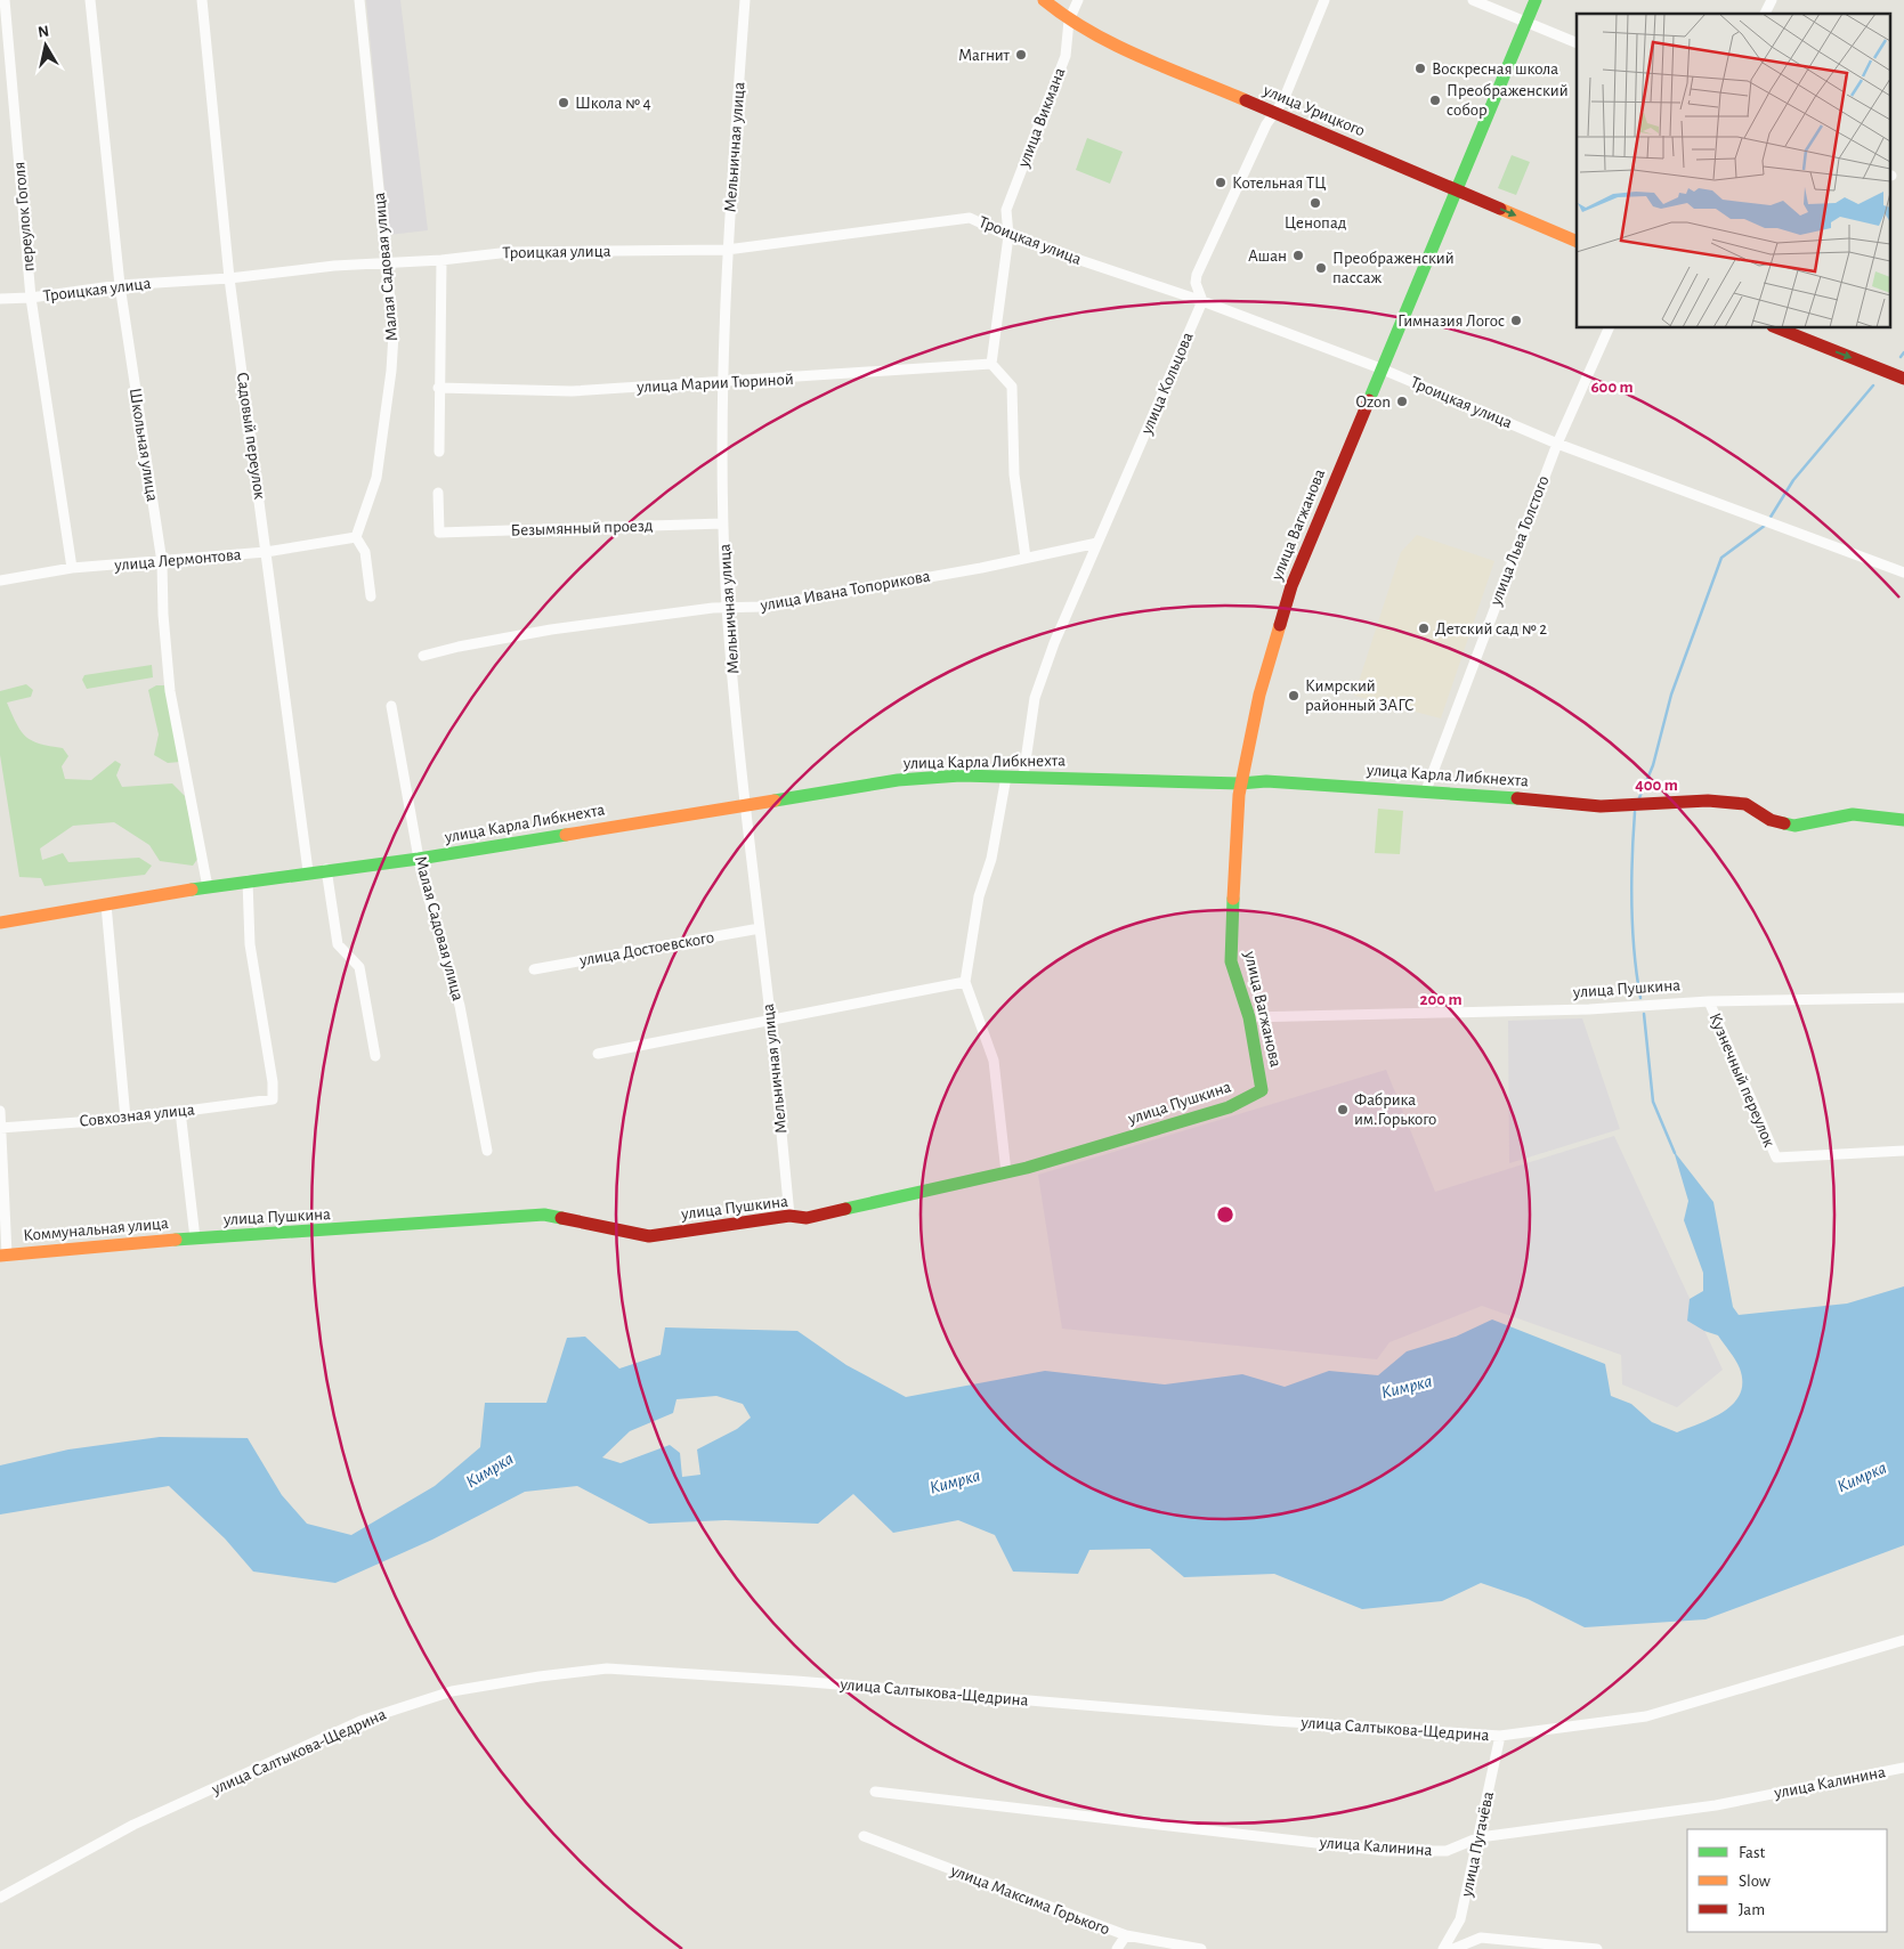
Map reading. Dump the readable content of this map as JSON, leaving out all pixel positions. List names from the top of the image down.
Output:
{
  "streets": {
    "street": [
      "улица Урицкого",
      "улица Викмана",
      "Мельничная улица",
      "переулок Гоголя",
      "Троицкая улица",
      "Малая Садовая улица",
      "улица Марии Тюриной",
      "улица Кольцова",
      "Садовый переулок",
      "Школьная улица",
      "улица Вагжанова",
      "Безымянный проезд",
      "улица Льва Толстого",
      "улица Лермонтова",
      "улица Ивана Топорикова",
      "улица Карла Либкнехта",
      "улица Достоевского",
      "улица Пушкина",
      "Кузнечный переулок",
      "Совхозная улица",
      "Коммунальная улица",
      "улица Салтыкова-Щедрина",
      "улица Калинина",
      "улица Пугачёва",
      "улица Максима Горького"
    ]
  },
  "crossings": [
    ["улица Урицкого", "улица Викмана"],
    ["улица Урицкого", "улица Вагжанова"],
    ["улица Викмана", "Троицкая улица"],
    ["улица Викмана", "улица Марии Тюриной"],
    ["Мельничная улица", "Троицкая улица"],
    ["Мельничная улица", "улица Марии Тюриной"],
    ["Мельничная улица", "Безымянный проезд"],
    ["Мельничная улица", "улица Ивана Топорикова"],
    ["Мельничная улица", "улица Карла Либкнехта"],
    ["Мельничная улица", "улица Достоевского"],
    ["Мельничная улица", "улица Пушкина"],
    ["переулок Гоголя", "Троицкая улица"],
    ["переулок Гоголя", "улица Лермонтова"],
    ["Троицкая улица", "Малая Садовая улица"],
    ["Троицкая улица", "улица Кольцова"],
    ["Троицкая улица", "Садовый переулок"],
    ["Троицкая улица", "Школьная улица"],
    ["Троицкая улица", "улица Вагжанова"],
    ["Троицкая улица", "улица Льва Толстого"],
    ["Малая Садовая улица", "улица Лермонтова"],
    ["Малая Садовая улица", "улица Карла Либкнехта"],
    ["улица Кольцова", "улица Ивана Топорикова"],
    ["улица Кольцова", "улица Карла Либкнехта"],
    ["Садовый переулок", "улица Лермонтова"],
    ["Садовый переулок", "улица Карла Либкнехта"],
    ["Школьная улица", "улица Лермонтова"],
    ["Школьная улица", "улица Карла Либкнехта"],
    ["улица Вагжанова", "улица Карла Либкнехта"],
    ["улица Вагжанова", "улица Пушкина"],
    ["улица Льва Толстого", "улица Карла Либкнехта"],
    ["улица Карла Либкнехта", "Совхозная улица"],
    ["улица Пушкина", "Кузнечный переулок"],
    ["улица Пушкина", "Коммунальная улица"],
    ["улица Салтыкова-Щедрина", "улица Пугачёва"],
    ["улица Калинина", "улица Пугачёва"]
  ],
  "water": ["Кимрка"],
  "places": [
    "Магнит",
    "Воскресная школа",
    "Преображенский собор",
    "Школа № 4",
    "Котельная ТЦ",
    "Ценопад",
    "Ашан",
    "Преображенский пассаж",
    "Гимназия Логос",
    "Ozon",
    "Детский сад № 2",
    "Кимрский районный ЗАГС",
    "Фабрика им.Горького"
  ],
  "legend": ["Fast", "Slow", "Jam"],
  "north": "top",
  "rings": ["600 m", "400 m", "200 m"]
}
